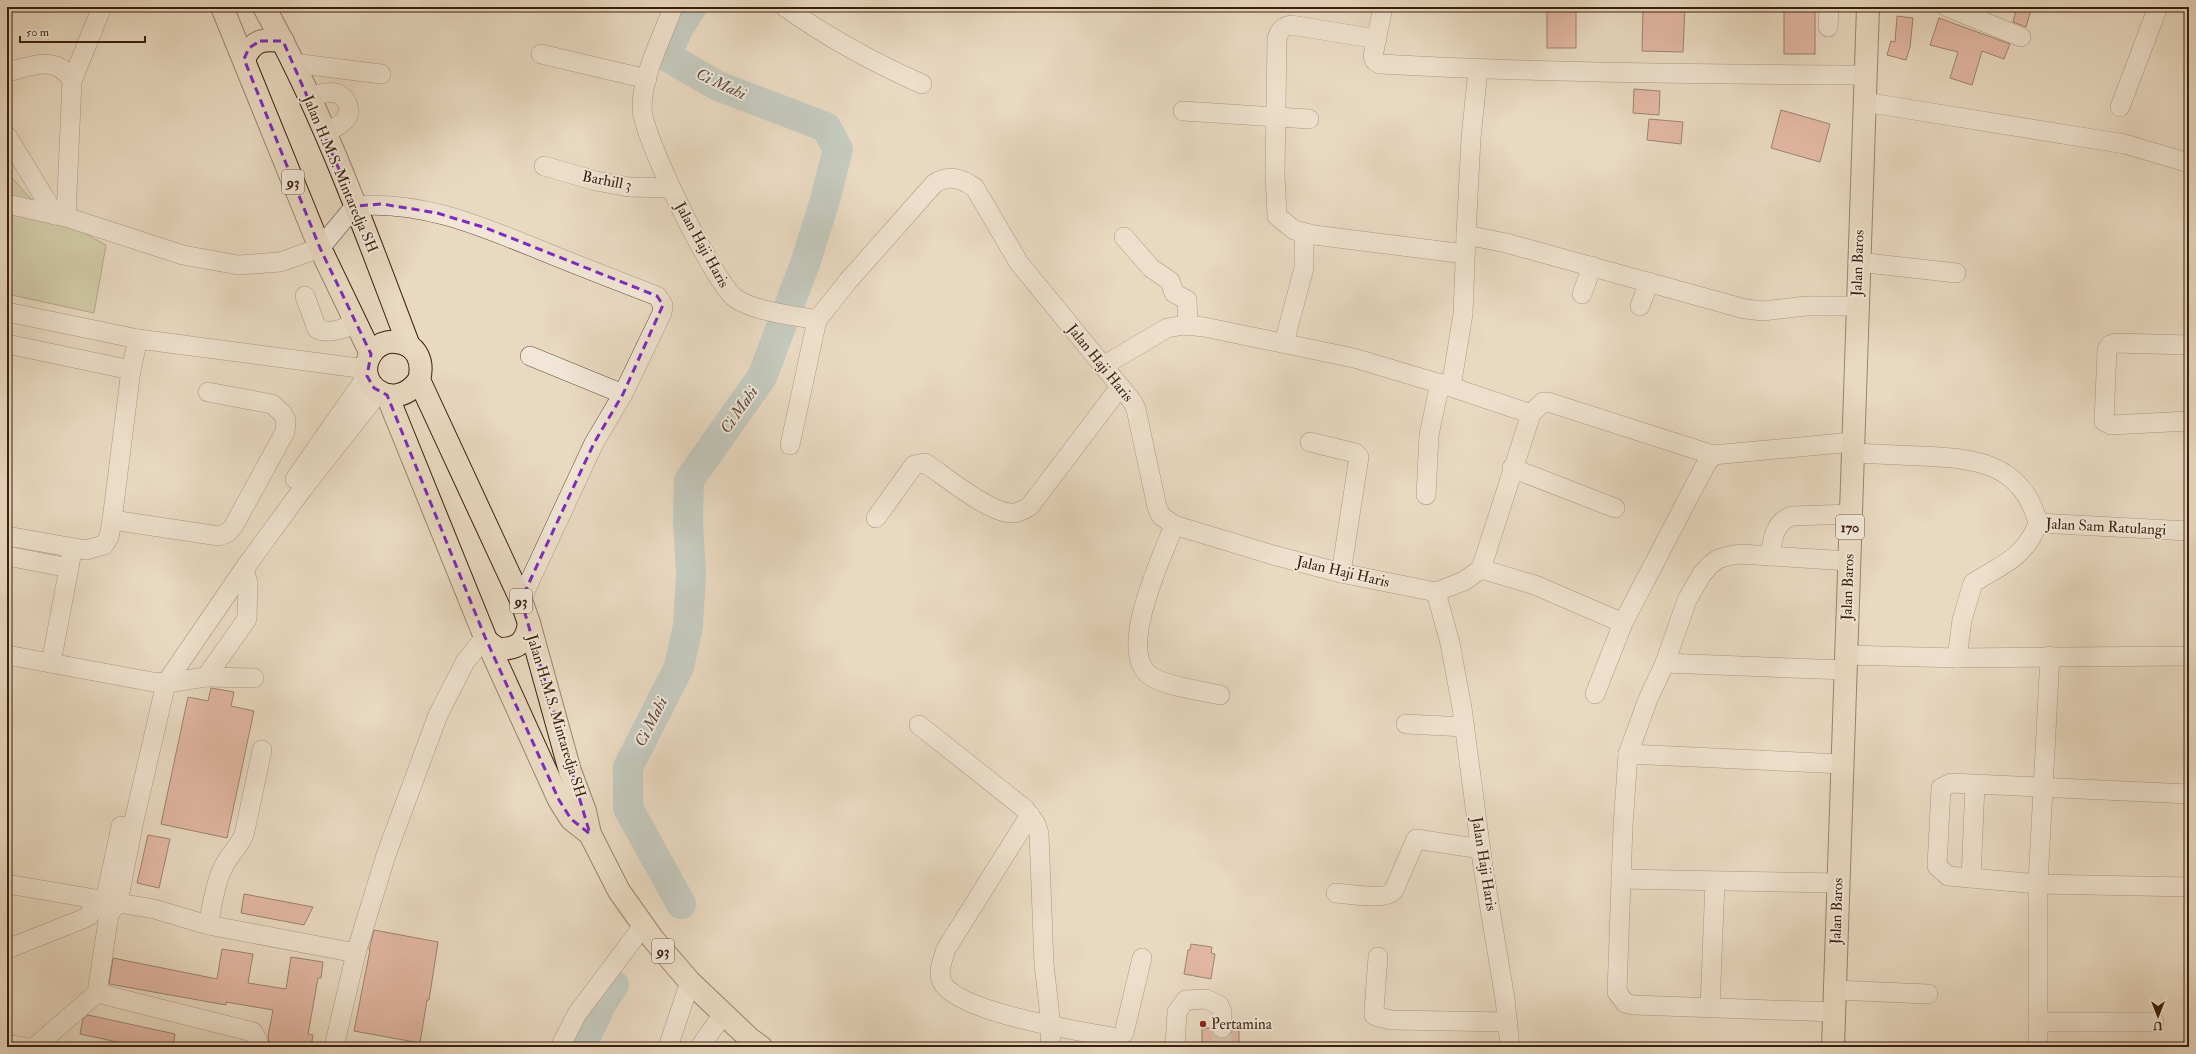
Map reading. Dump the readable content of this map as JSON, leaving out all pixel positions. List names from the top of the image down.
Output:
{
  "streets": {
    "main road": [
      "Jalan H.M.S. Mintaredja SH",
      "93",
      "Jalan Baros",
      "170"
    ],
    "street": ["Barhill 3", "Jalan Haji Haris", "Jalan Sam Ratulangi"]
  },
  "crossings": [
    ["Barhill 3", "Jalan Haji Haris"]
  ],
  "water": ["Ci Mahi"],
  "places": ["Pertamina"],
  "scale_bar": "50 m",
  "north": "bottom"
}
